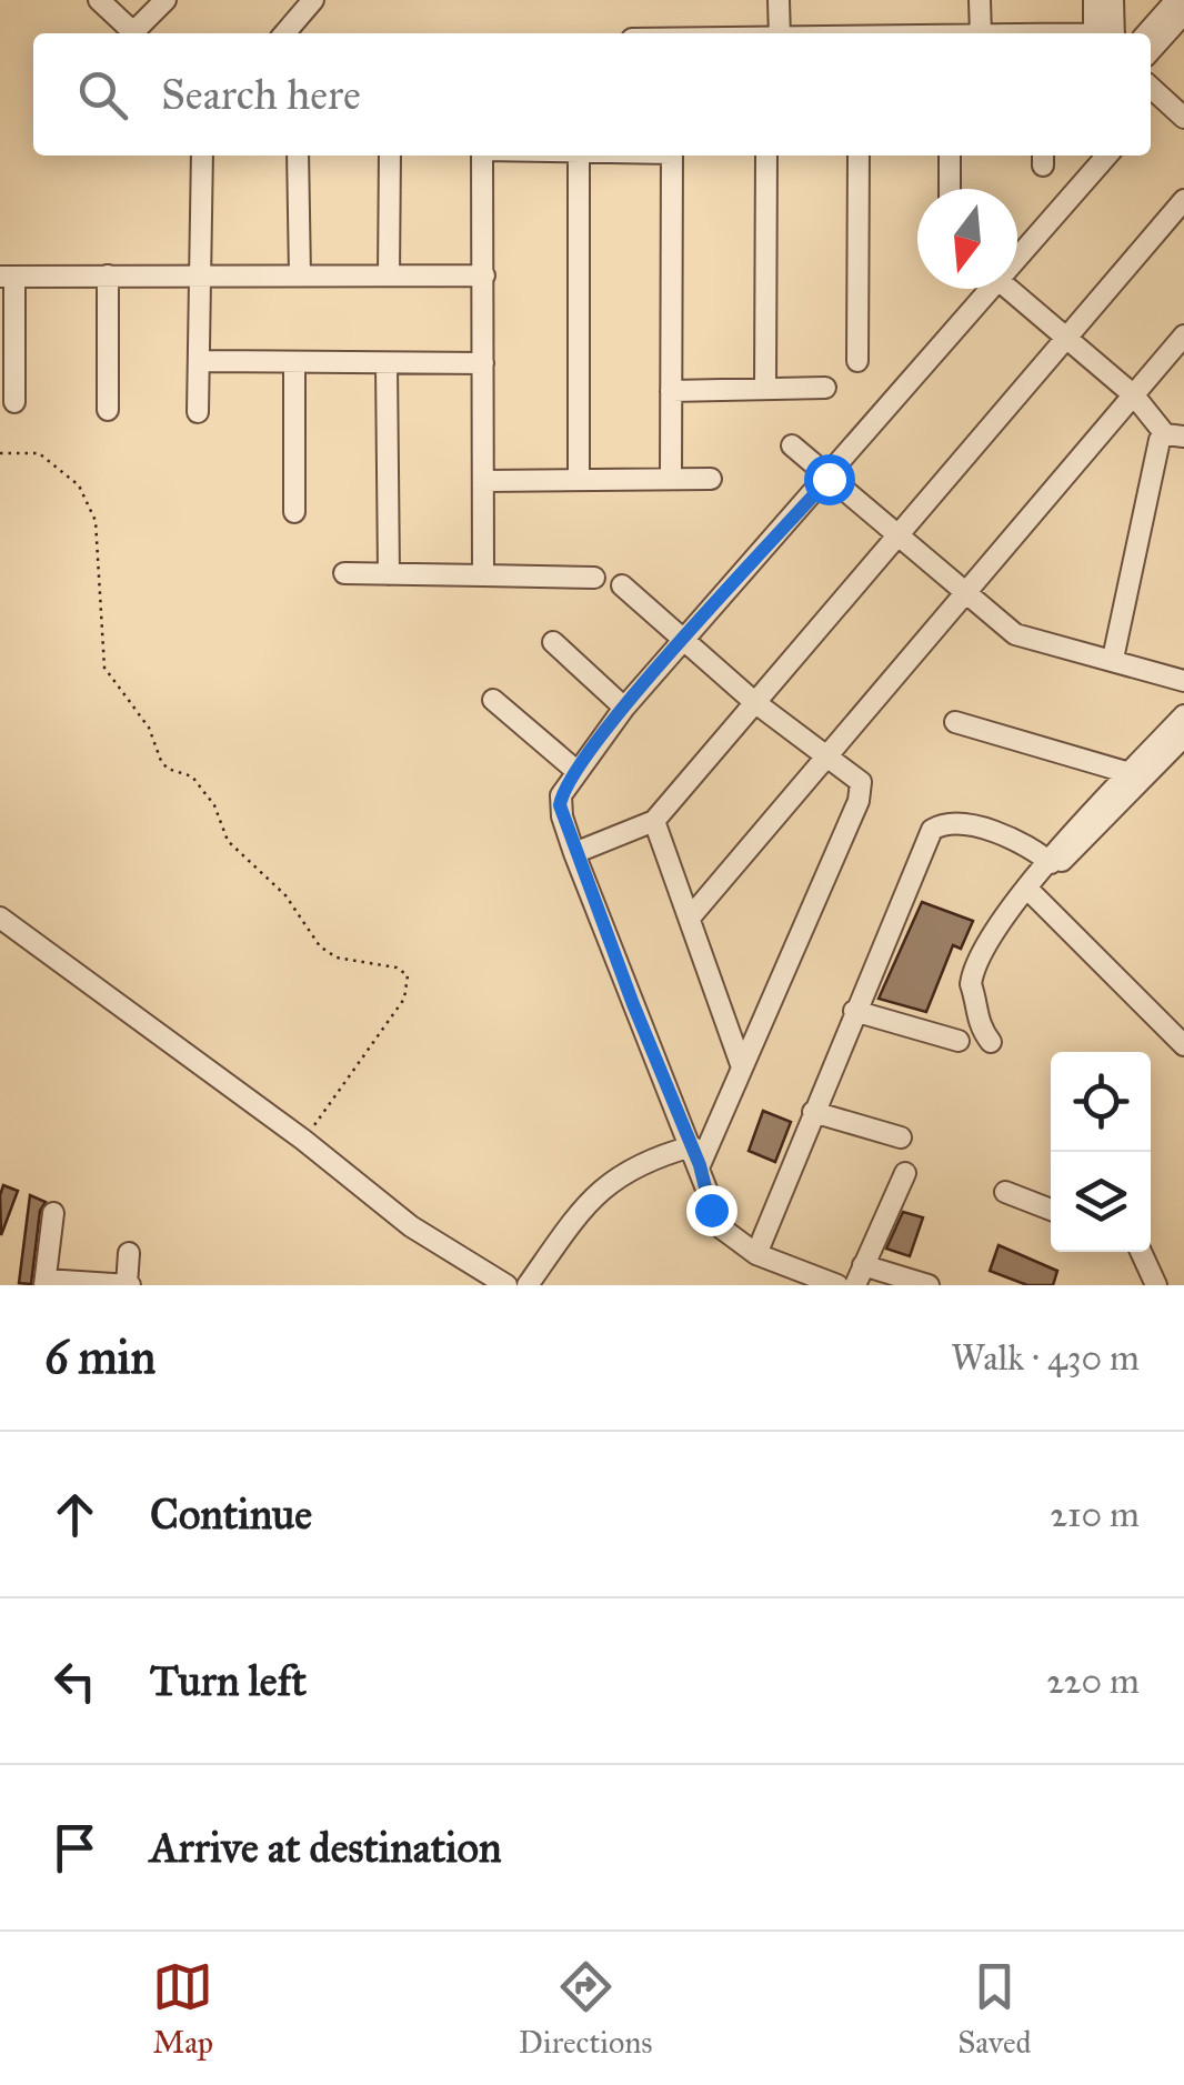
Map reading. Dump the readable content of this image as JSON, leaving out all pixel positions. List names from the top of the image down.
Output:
{
  "north": "bottom",
  "page": {
    "search": "Search here",
    "heading": ["6 min", "Walk · 430 m"],
    "list": [
      ["Continue", "210 m"],
      ["Turn left", "220 m"],
      "Arrive at destination"
    ],
    "nav": ["Map", "Directions", "Saved"]
  }
}
